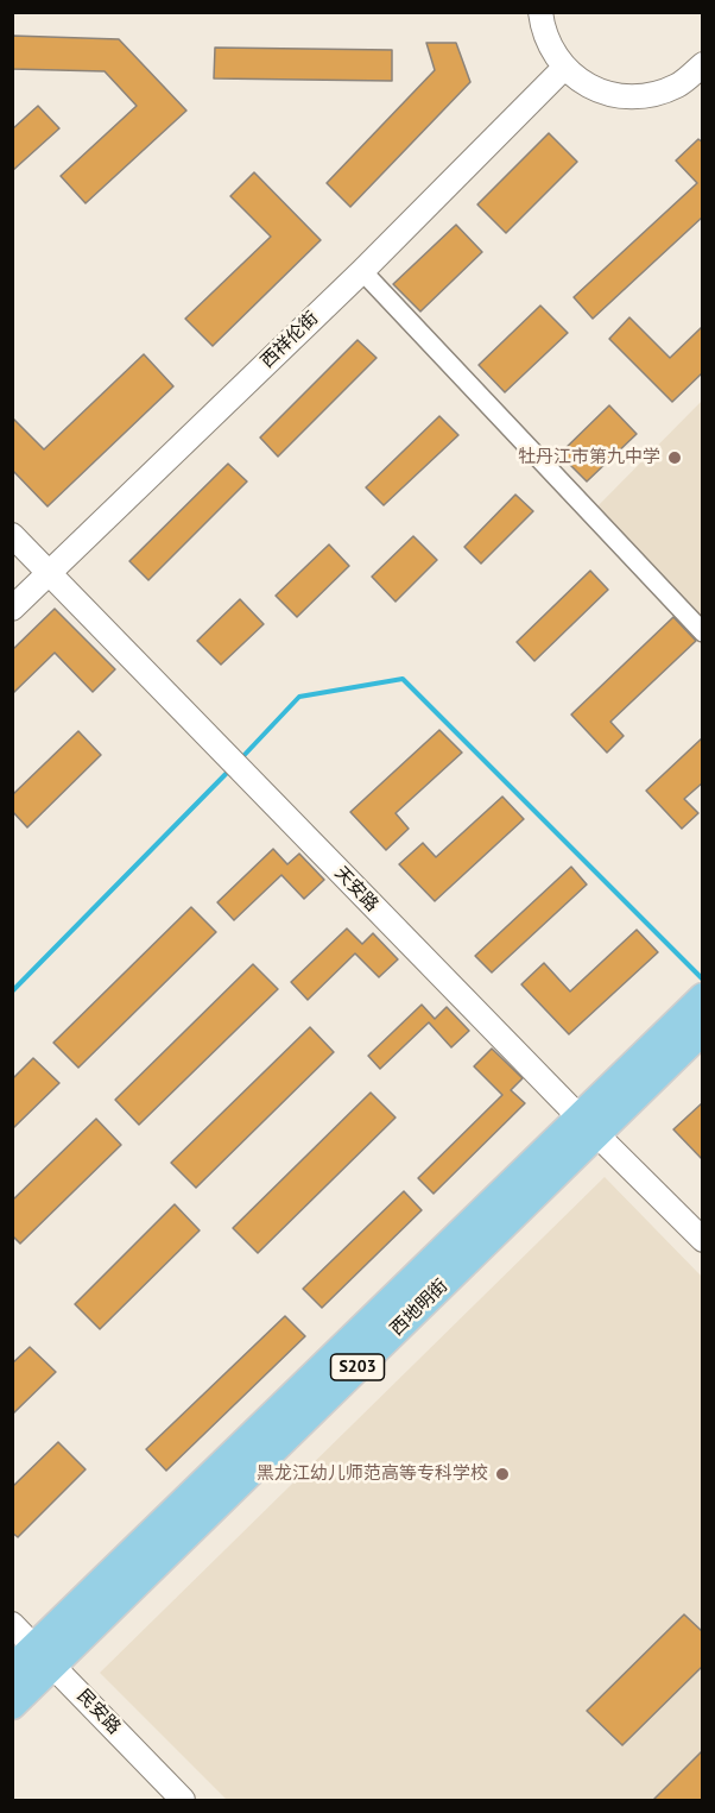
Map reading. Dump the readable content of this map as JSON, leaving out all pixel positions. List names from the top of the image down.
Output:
{
  "streets": {
    "main road": ["西地明街", "S203"],
    "street": ["西祥伦街", "天安路", "民安路"]
  },
  "crossings": [
    ["西祥伦街", "天安路"],
    ["天安路", "西地明街"],
    ["西地明街", "民安路"]
  ],
  "places": ["牡丹江市第九中学", "黑龙江幼儿师范高等专科学校"]
}
